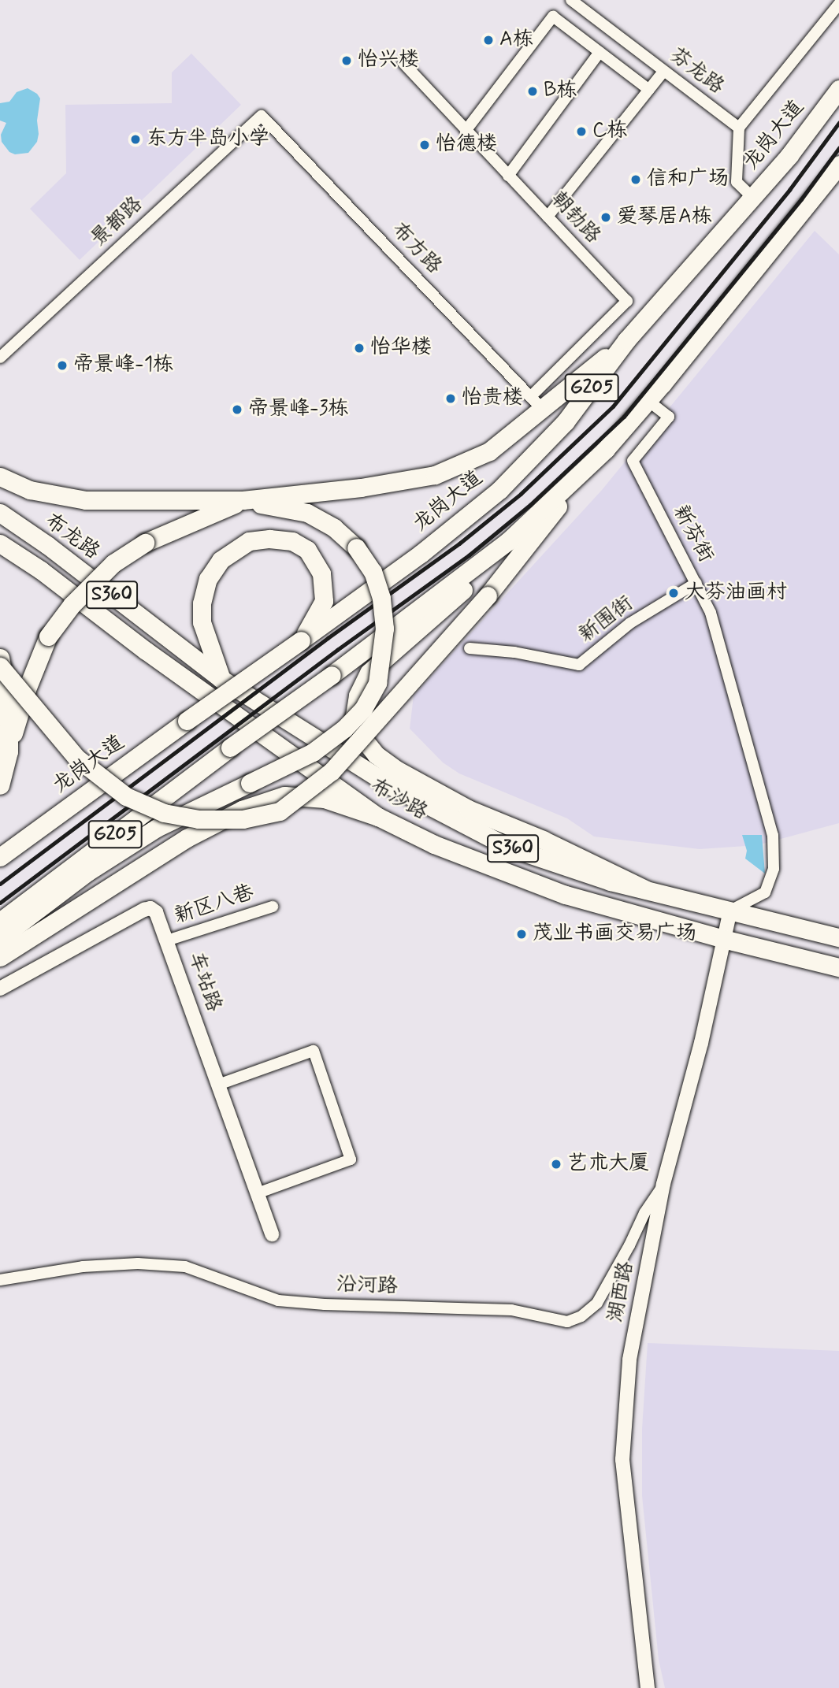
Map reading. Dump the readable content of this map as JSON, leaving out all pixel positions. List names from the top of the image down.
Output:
{
  "streets": {
    "main road": [
      "龙岗大道",
      "G205",
      "布龙路",
      "S360",
      "布沙路"
    ],
    "street": [
      "芬龙路",
      "朝勃路",
      "景都路",
      "布方路",
      "新芬街",
      "新围街",
      "新区八巷",
      "车站路",
      "沿河路",
      "湖西路"
    ]
  },
  "crossings": [
    ["朝勃路", "布方路"],
    ["景都路", "布方路"],
    ["G205", "新芬街"],
    ["新芬街", "新围街"],
    ["新芬街", "布沙路"],
    ["新芬街", "湖西路"],
    ["布龙路", "布沙路"],
    ["布沙路", "湖西路"],
    ["新区八巷", "车站路"],
    ["沿河路", "湖西路"]
  ],
  "places": [
    "A栋",
    "怡兴楼",
    "B栋",
    "C栋",
    "东方半岛小学",
    "怡德楼",
    "信和广场",
    "爱琴居A栋",
    "怡华楼",
    "帝景峰-1栋",
    "怡贵楼",
    "帝景峰-3栋",
    "大芬油画村",
    "茂业书画交易广场",
    "艺术大厦"
  ]
}
